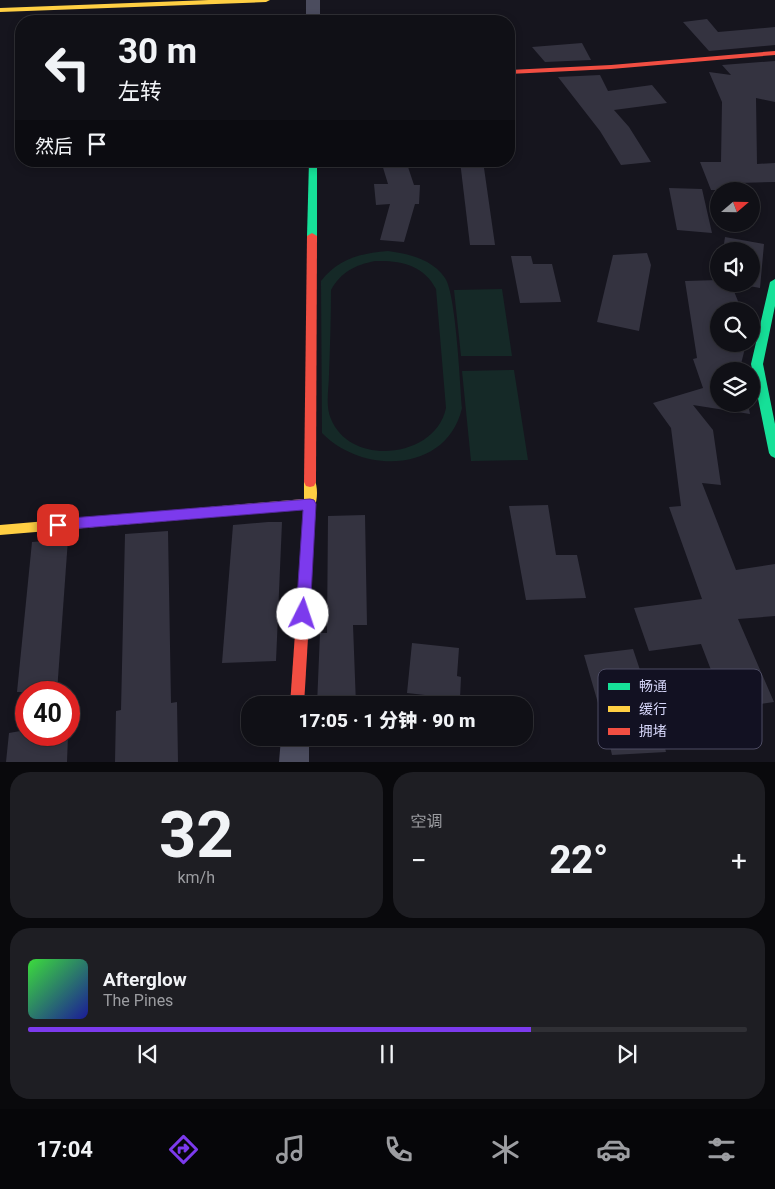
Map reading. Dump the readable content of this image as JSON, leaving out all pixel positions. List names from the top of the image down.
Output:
{
  "legend": ["畅通", "缓行", "拥堵"],
  "north": "right",
  "page": {
    "turn": ["30 m", "左转"],
    "then": "然后",
    "limit": "40",
    "trip": "17:05 · 1 分钟 · 90 m",
    "tile": [
      ["32", "km/h"],
      "空调"
    ],
    "heat": ["−", "22°", "+"],
    "song": ["Afterglow", "The Pines"],
    "tabs": "17:04"
  }
}
